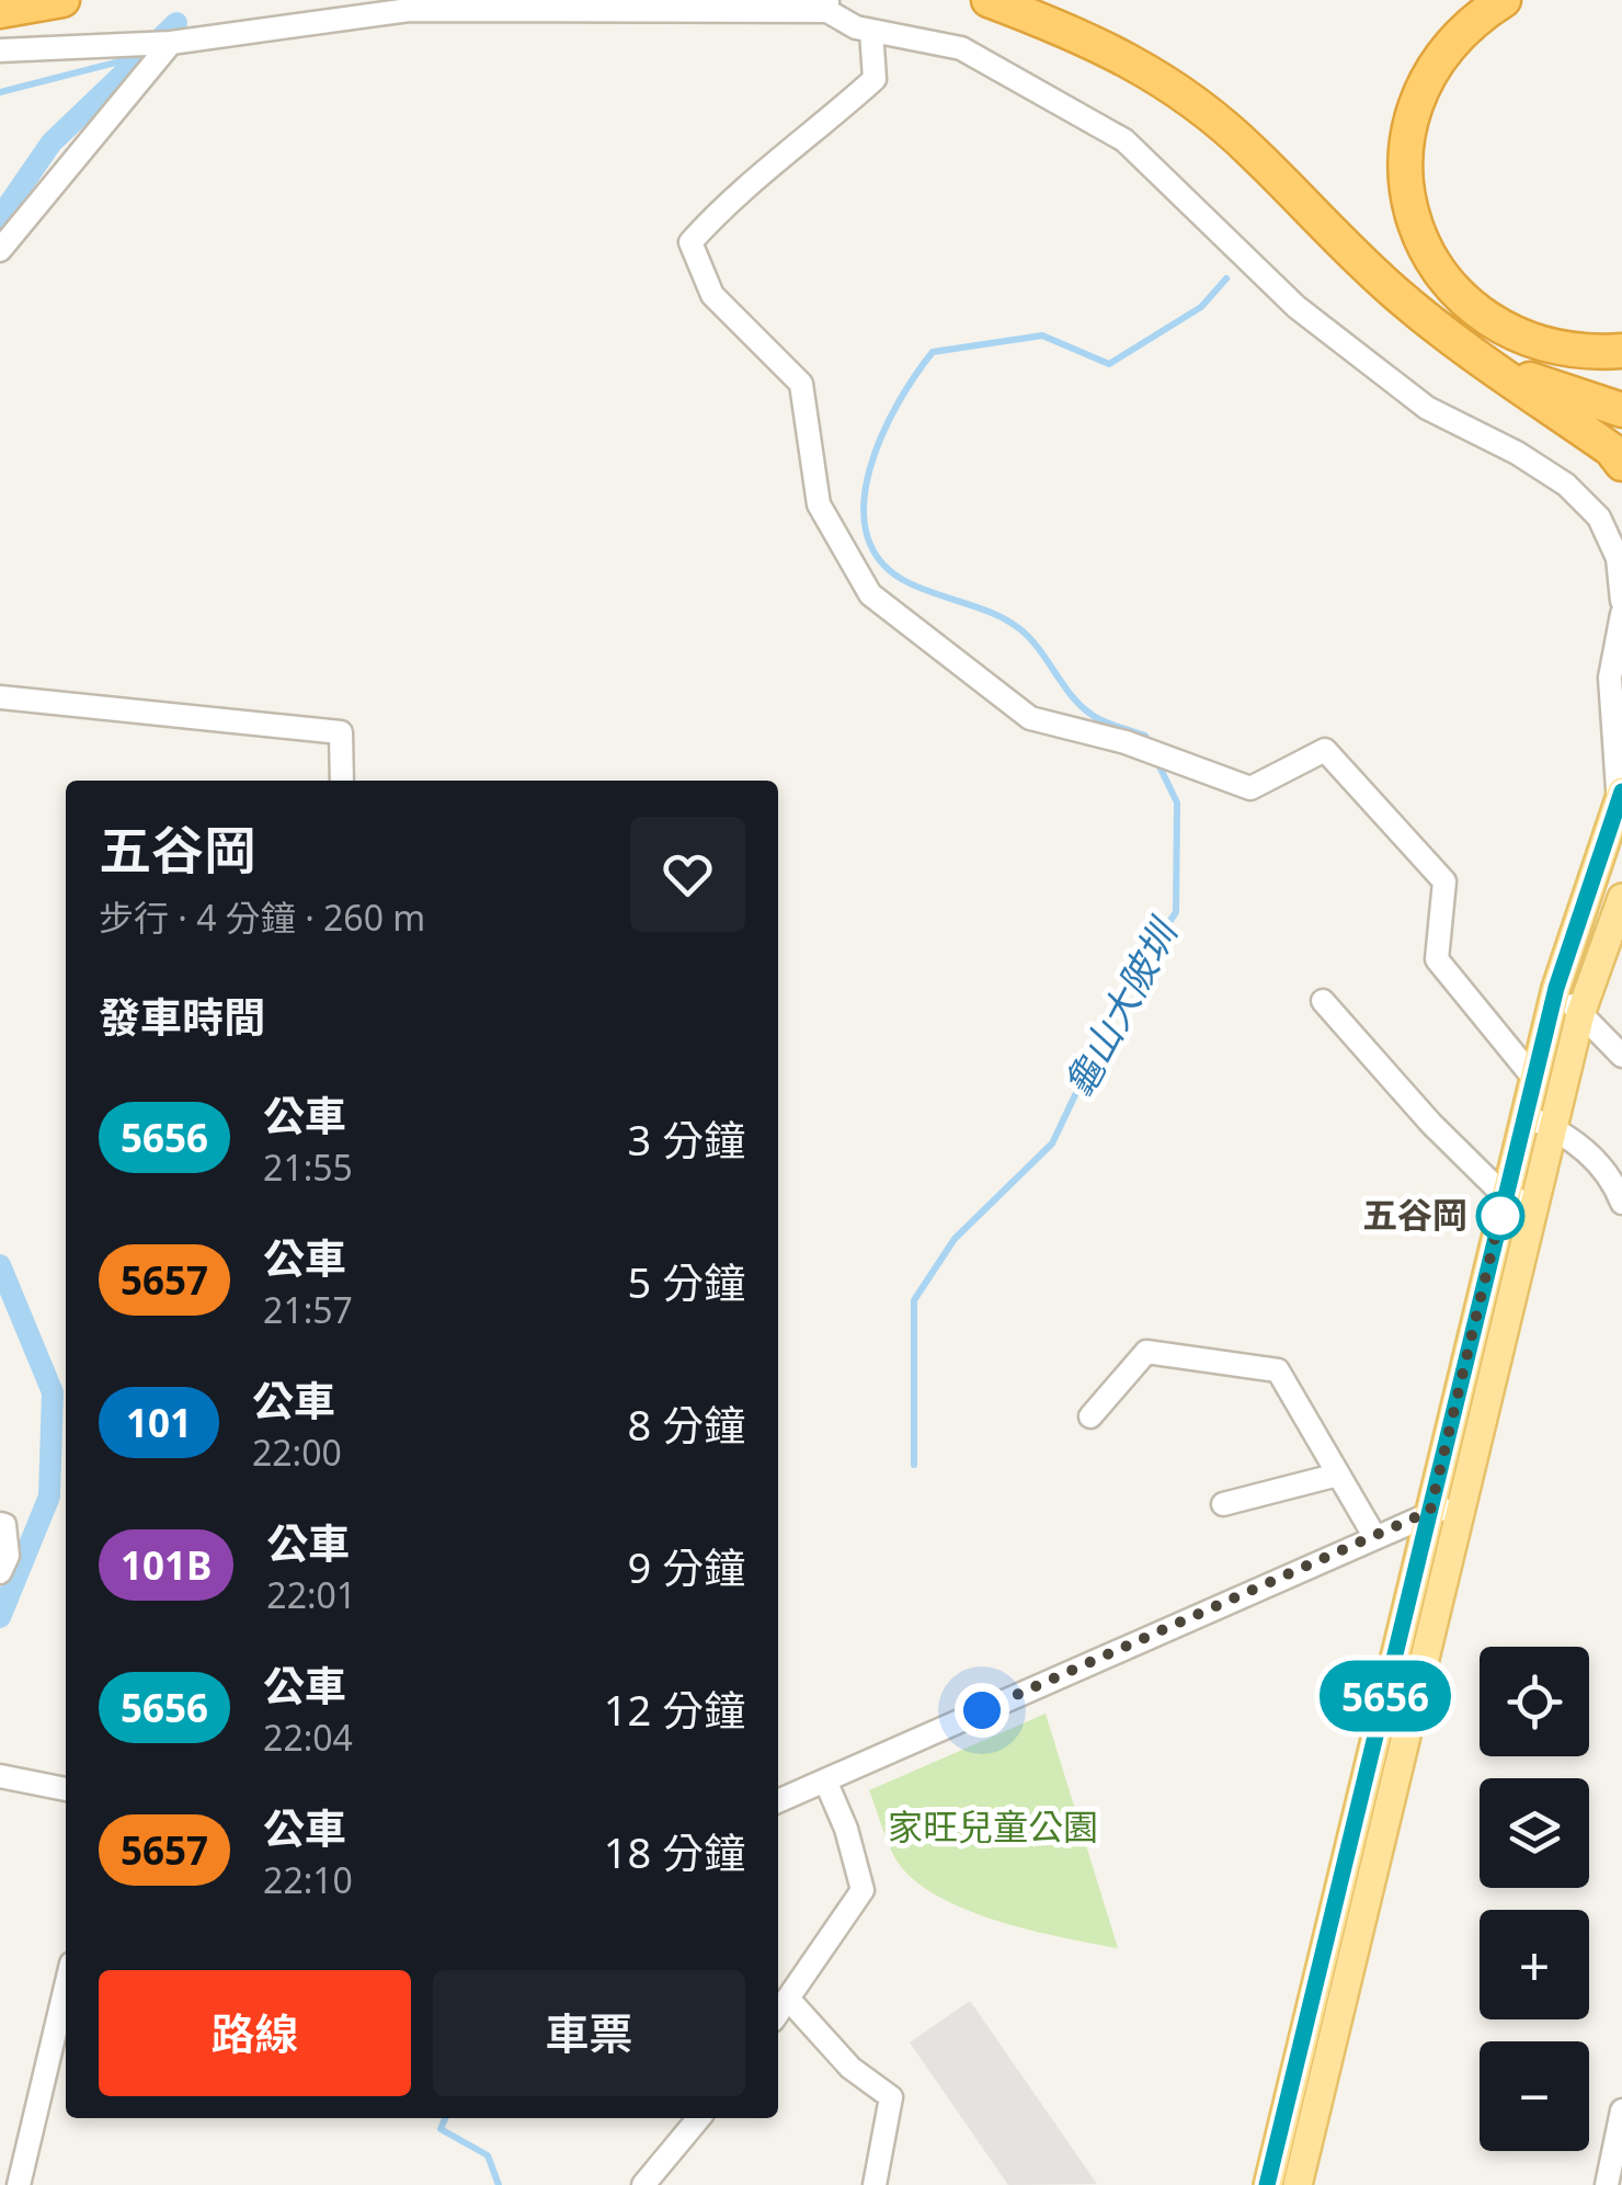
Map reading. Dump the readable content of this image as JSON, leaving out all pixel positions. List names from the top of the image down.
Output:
{
  "water": ["龜山大陂圳"],
  "parks": ["家旺兒童公園"],
  "places": ["五谷岡"],
  "lines": ["bus line 5656"],
  "page": {
    "on_map": "5656",
    "heading": [
      ["五谷岡", "步行 · 4 分鐘 · 260 m"],
      "發車時間"
    ],
    "list": [
      {
        "mark": "5656",
        "name": "公車",
        "note": "21:55",
        "value": "3 分鐘"
      },
      {
        "mark": "5657",
        "name": "公車",
        "note": "21:57",
        "value": "5 分鐘"
      },
      {
        "mark": "101",
        "name": "公車",
        "note": "22:00",
        "value": "8 分鐘"
      },
      {
        "mark": "101B",
        "name": "公車",
        "note": "22:01",
        "value": "9 分鐘"
      },
      {
        "mark": "5656",
        "name": "公車",
        "note": "22:04",
        "value": "12 分鐘"
      },
      {
        "mark": "5657",
        "name": "公車",
        "note": "22:10",
        "value": "18 分鐘"
      }
    ],
    "map_buttons": ["+", "−"],
    "buttons": ["路線", "車票"]
  }
}
